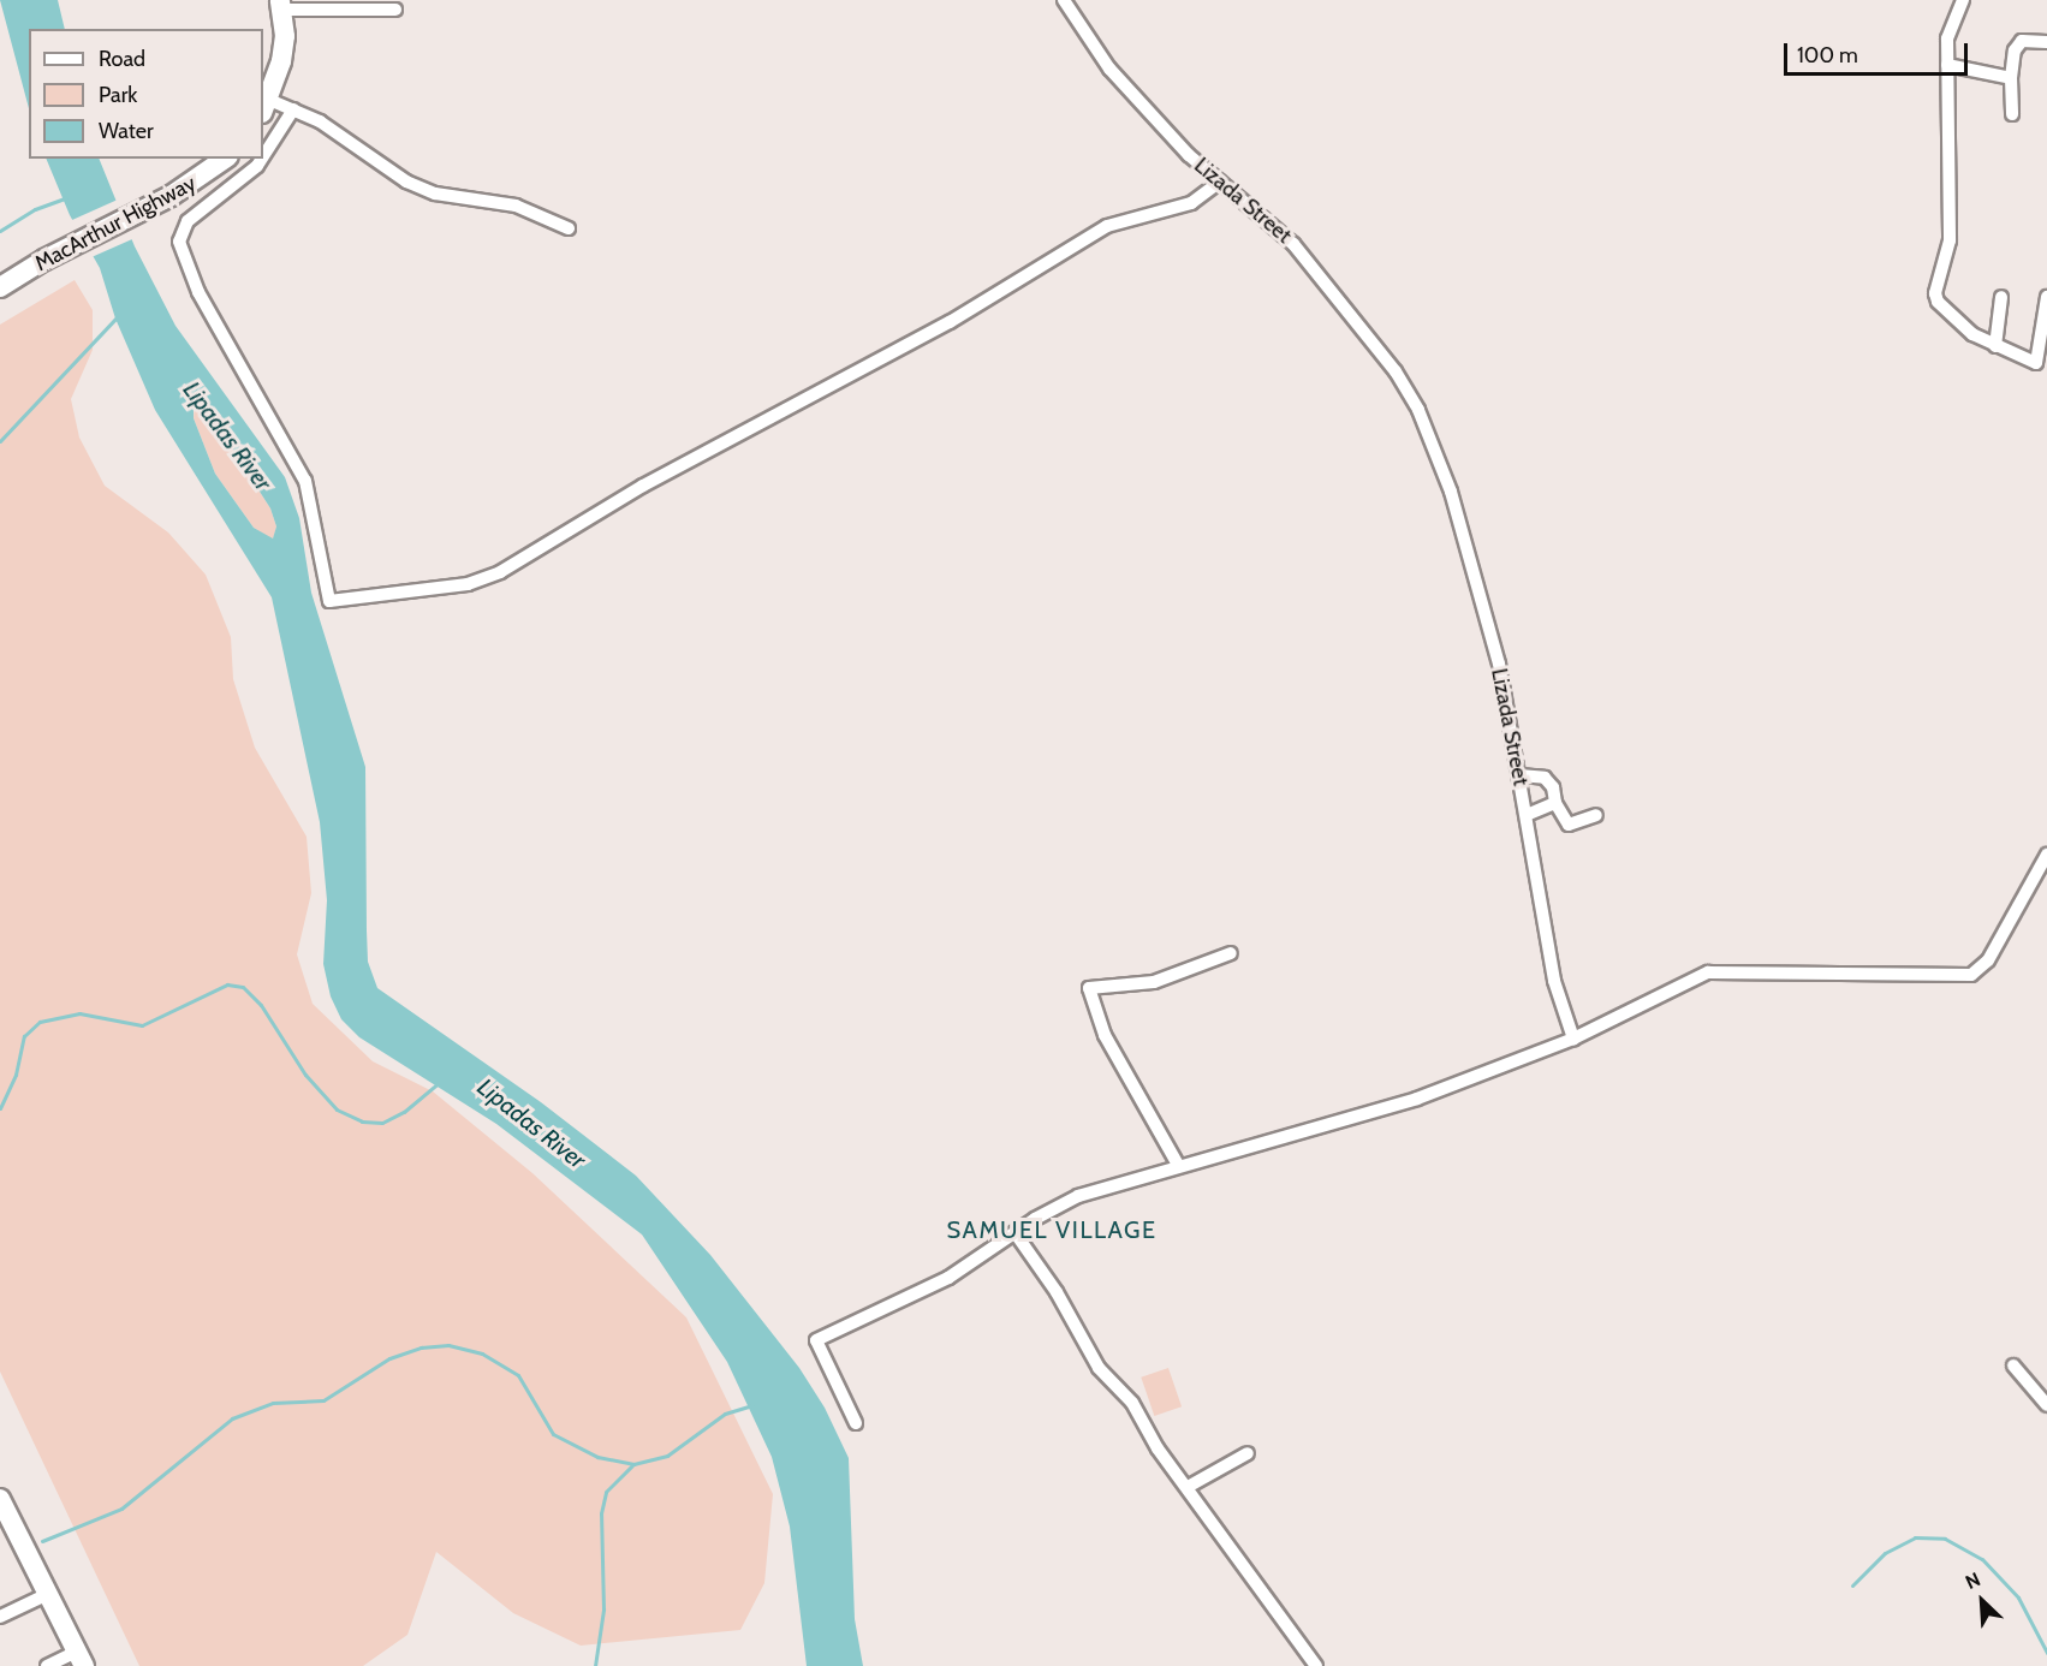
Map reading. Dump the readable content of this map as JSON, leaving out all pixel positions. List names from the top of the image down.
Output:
{
  "streets": {
    "highway": ["MacArthur Highway"],
    "street": ["Lizada Street"]
  },
  "districts": ["SAMUEL VILLAGE"],
  "water": ["Lipadas River"],
  "legend": ["Road", "Park", "Water"],
  "scale_bar": "100 m",
  "north": "top left"
}
